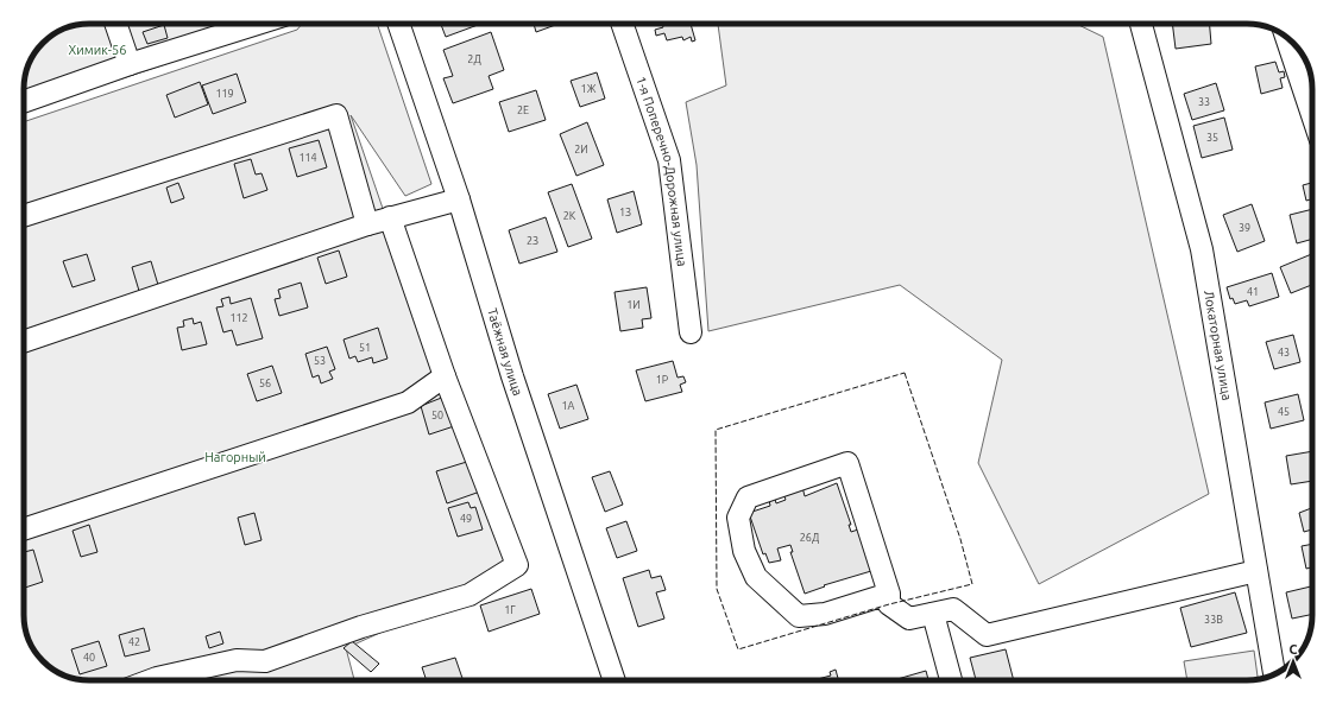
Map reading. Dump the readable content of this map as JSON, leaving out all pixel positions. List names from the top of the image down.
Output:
{
  "streets": {
    "street": ["1-я Поперечно-Дорожная улица", "Локаторная улица", "Таёжная улица"]
  },
  "parks": ["Химик-56", "Нагорный"],
  "house_numbers": [
    "2Д",
    "1Ж",
    "119",
    "33",
    "2Е",
    "35",
    "2И",
    "114",
    "1З",
    "2К",
    "39",
    "2З",
    "41",
    "1И",
    "112",
    "51",
    "43",
    "53",
    "1Р",
    "56",
    "1А",
    "45",
    "50",
    "49",
    "26Д",
    "1Г",
    "33В",
    "42",
    "40"
  ],
  "north": "top"
}
